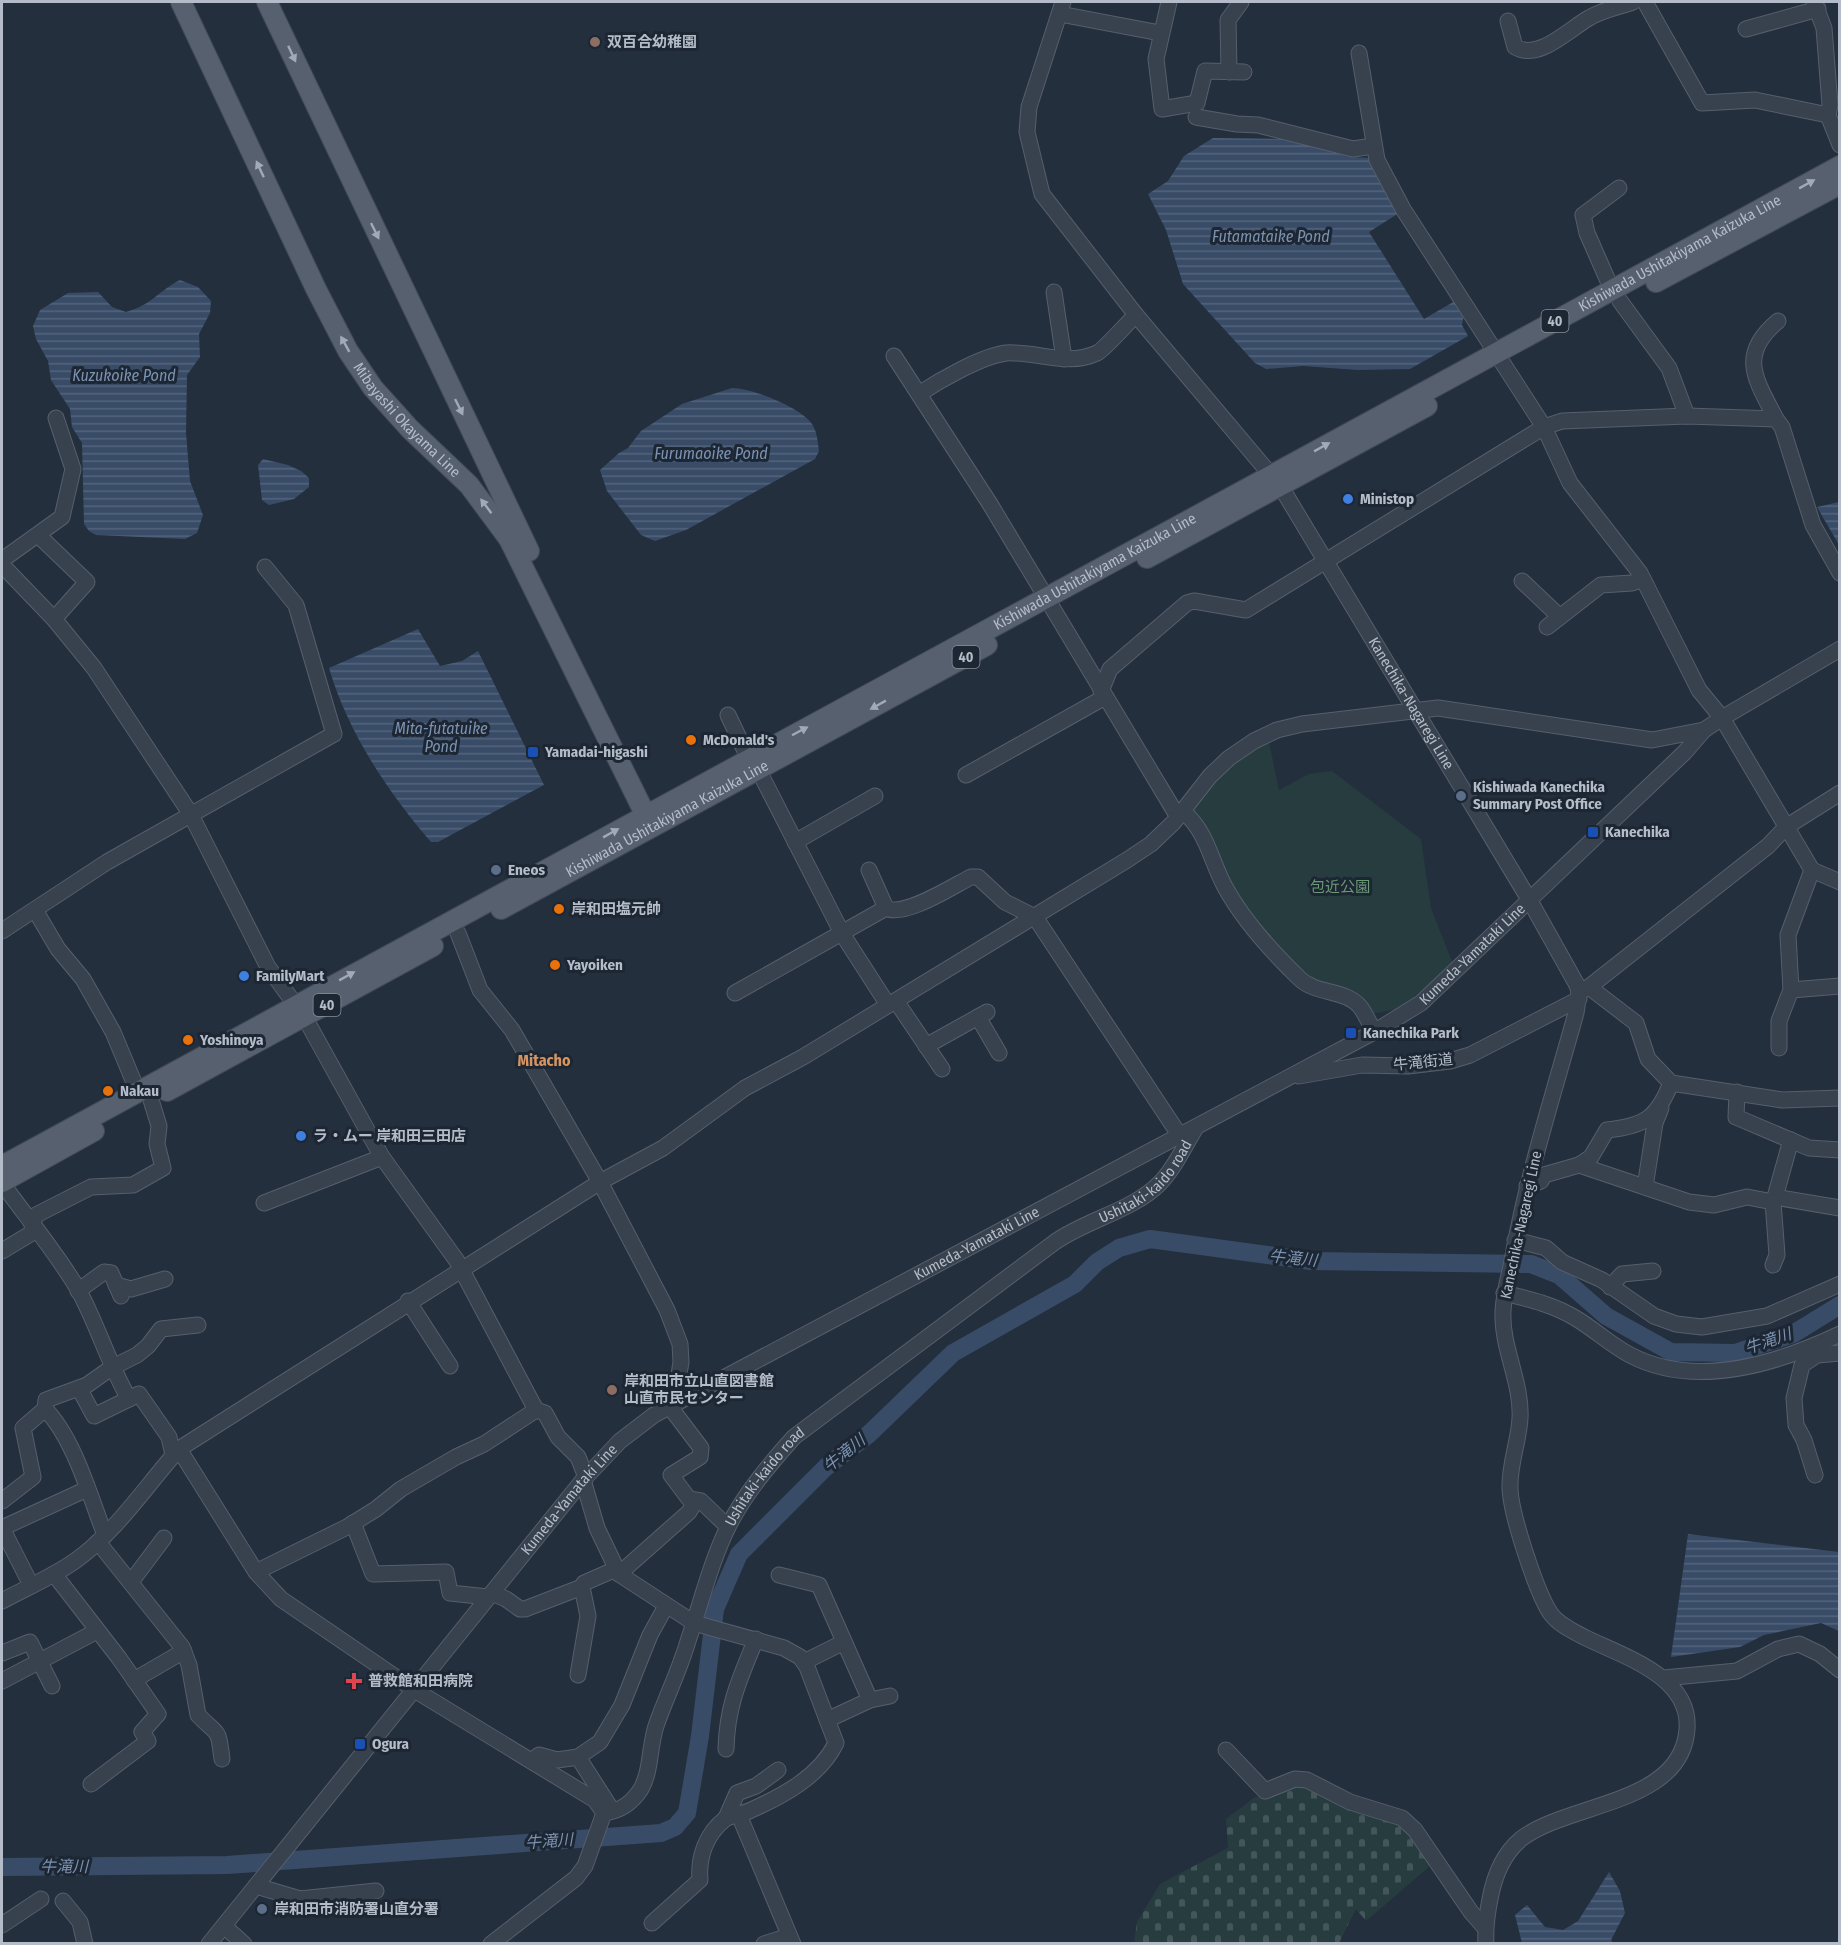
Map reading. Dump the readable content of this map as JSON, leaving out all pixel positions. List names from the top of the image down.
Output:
{
  "streets": {
    "main road": ["Kishiwada Ushitakiyama Kaizuka Line", "40", "Mibayashi Okayama Line"],
    "street": [
      "Kanechika-Nagaregi Line",
      "Kumeda-Yamataki Line",
      "牛滝街道",
      "Ushitaki-kaido road"
    ]
  },
  "crossings": [
    ["Kishiwada Ushitakiyama Kaizuka Line", "Mibayashi Okayama Line"],
    ["Kishiwada Ushitakiyama Kaizuka Line", "Kanechika-Nagaregi Line"],
    ["Kanechika-Nagaregi Line", "Kumeda-Yamataki Line"],
    ["Kanechika-Nagaregi Line", "牛滝街道"],
    ["Kumeda-Yamataki Line", "牛滝街道"],
    ["Kumeda-Yamataki Line", "Ushitaki-kaido road"]
  ],
  "districts": ["Mitacho"],
  "water": [
    "Futamataike Pond",
    "Kuzukoike Pond",
    "Furumaoike Pond",
    "Mita-futatuike Pond",
    "牛滝川"
  ],
  "parks": ["包近公園"],
  "places": {
    "other": [
      "双百合幼稚園",
      "Ministop",
      "McDonald's",
      "Kishiwada Kanechika Summary Post Office",
      "Eneos",
      "岸和田塩元帥",
      "Yayoiken",
      "FamilyMart",
      "Yoshinoya",
      "Nakau",
      "ラ・ムー 岸和田三田店",
      "岸和田市立山直図書館 山直市民センター",
      "岸和田市消防署山直分署"
    ],
    "transit": [
      "Yamadai-higashi",
      "Kanechika",
      "Kanechika Park",
      "Ogura"
    ],
    "health": ["普救館和田病院"]
  }
}
